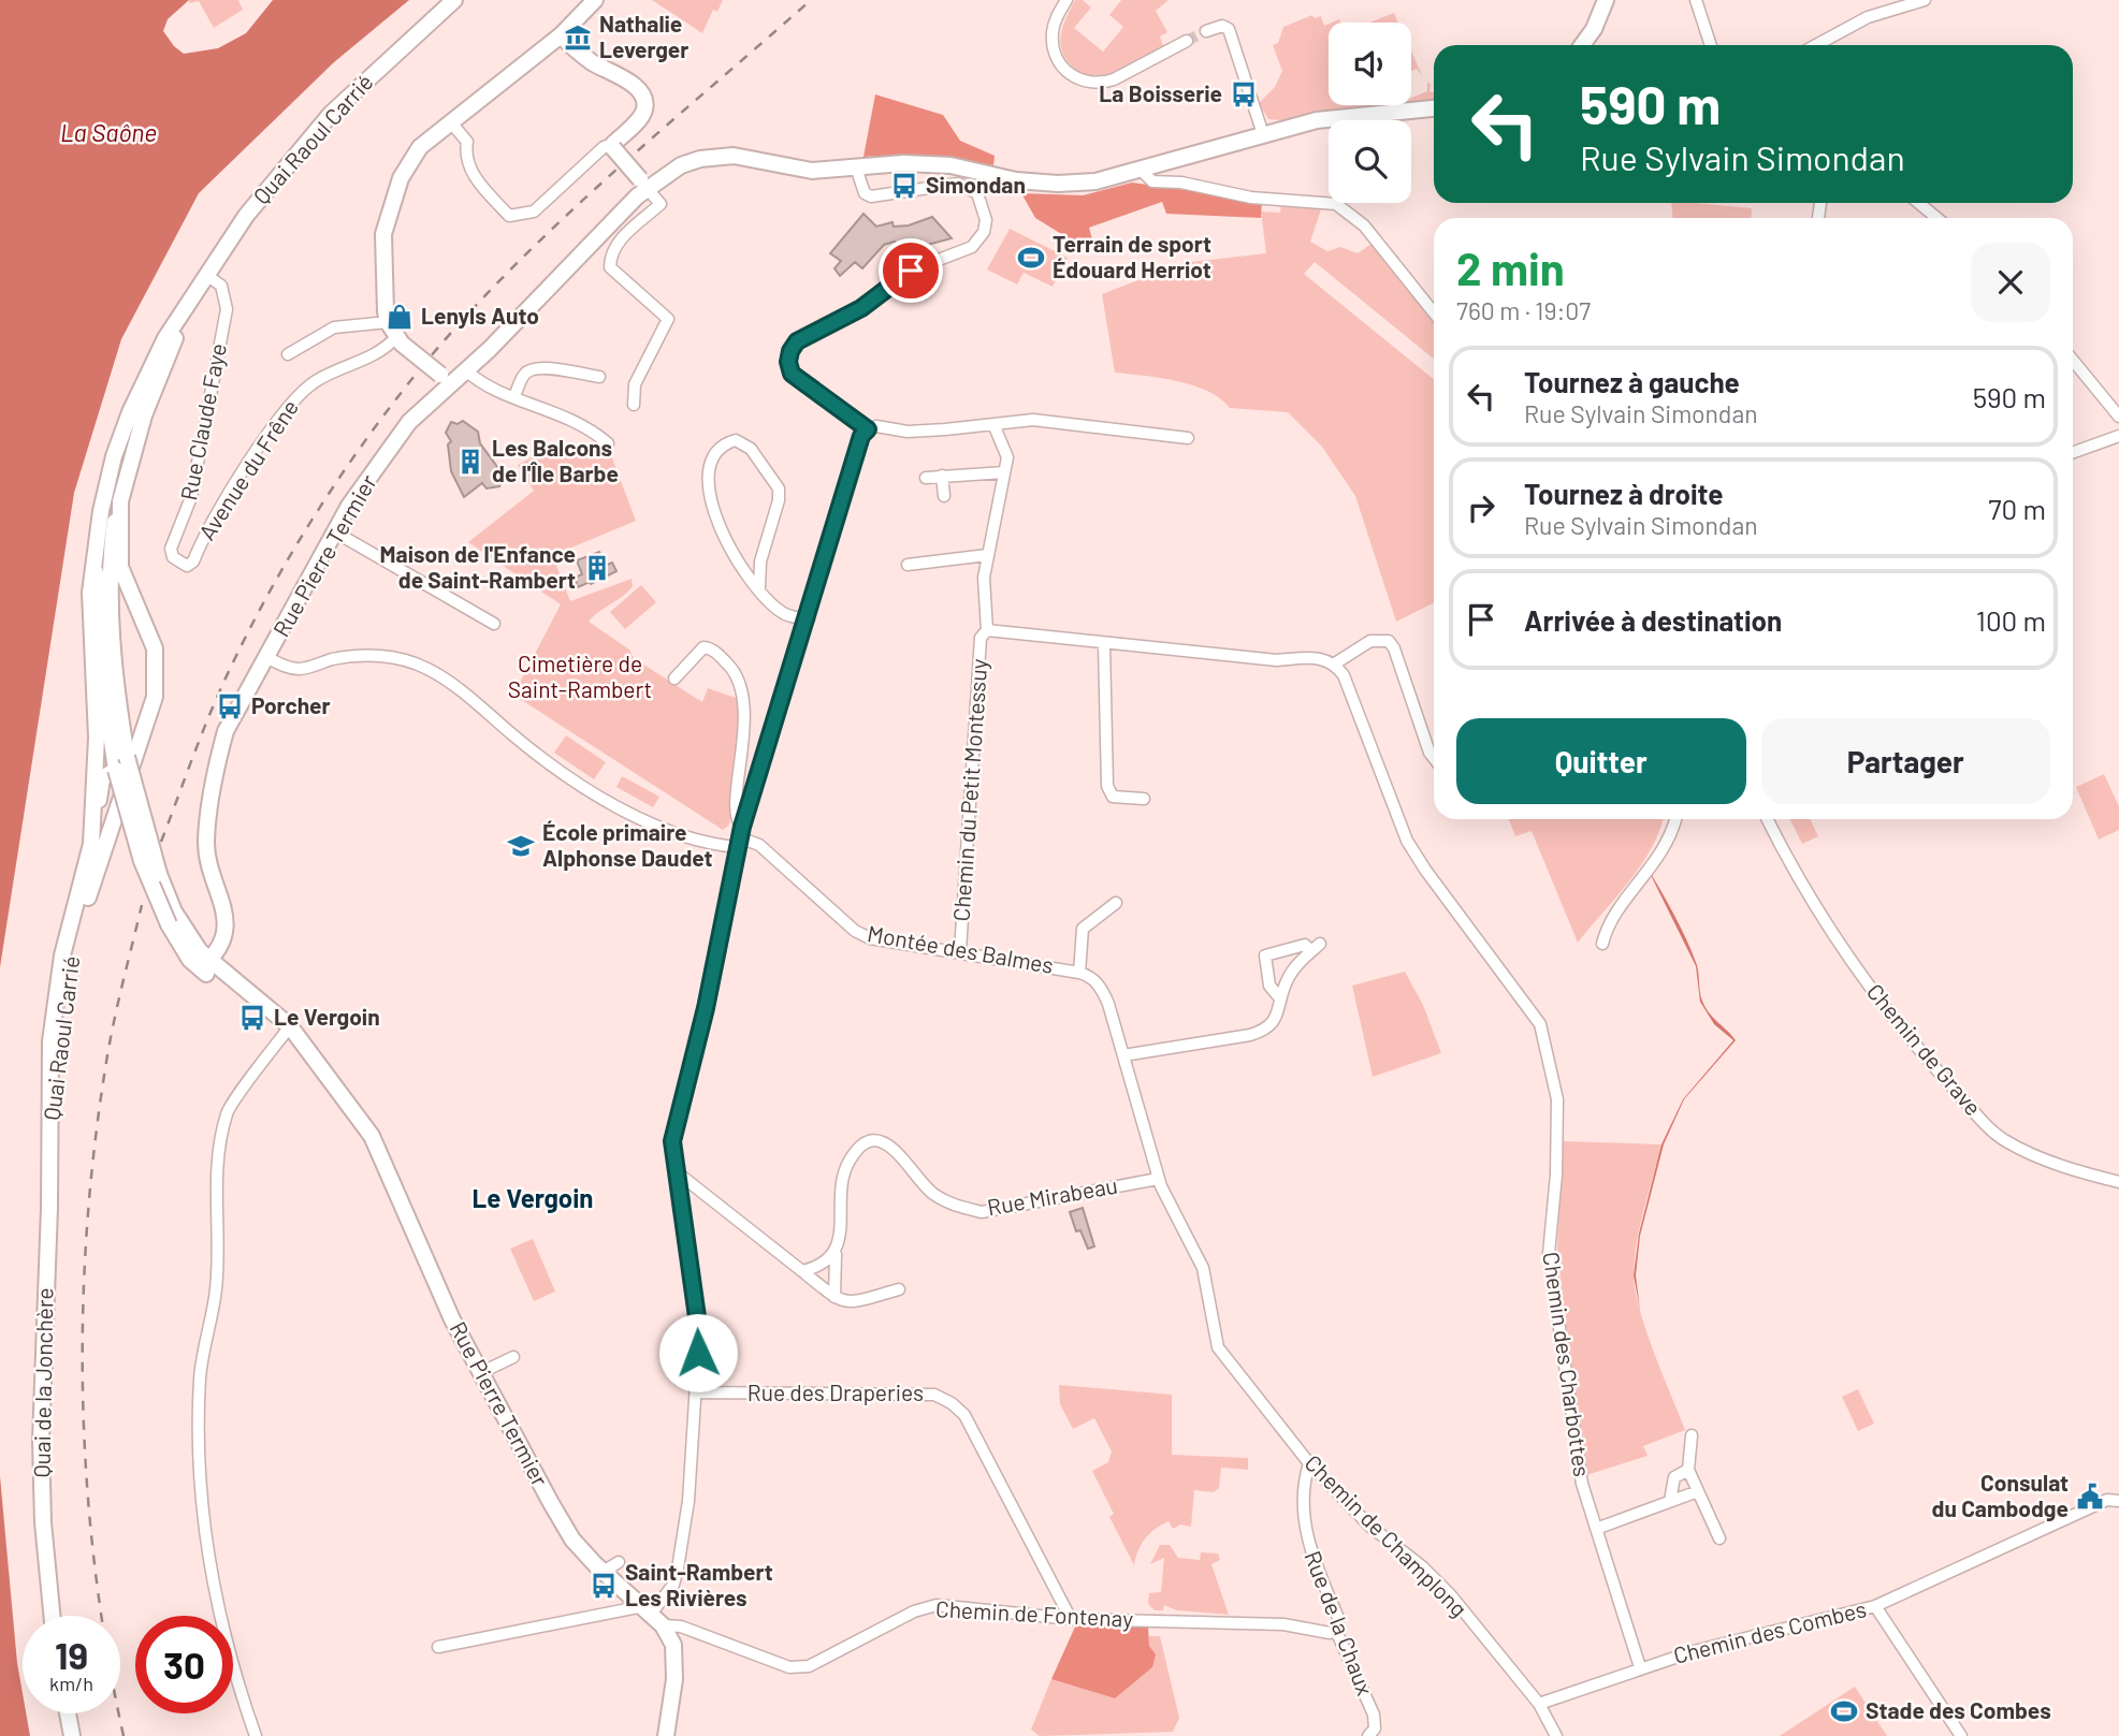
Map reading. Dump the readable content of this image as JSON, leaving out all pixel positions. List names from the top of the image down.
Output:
{
  "streets": {
    "street": [
      "Quai Raoul Carrié",
      "Rue Claude Faye",
      "Avenue du Frêne",
      "Rue Pierre Termier",
      "Chemin du Petit Montessuy",
      "Montée des Balmes",
      "Chemin de Grave",
      "Rue Mirabeau",
      "Chemin des Charbottes",
      "Quai de la Jonchère",
      "Rue des Draperies",
      "Chemin de Champlong",
      "Chemin de Fontenay",
      "Rue de la Chaux",
      "Chemin des Combes"
    ]
  },
  "crossings": [
    ["Quai Raoul Carrié", "Rue Claude Faye"],
    ["Quai Raoul Carrié", "Rue Pierre Termier"],
    ["Quai Raoul Carrié", "Quai de la Jonchère"],
    ["Rue Claude Faye", "Avenue du Frêne"],
    ["Rue Pierre Termier", "Montée des Balmes"],
    ["Rue Pierre Termier", "Chemin de Fontenay"],
    ["Chemin du Petit Montessuy", "Montée des Balmes"],
    ["Montée des Balmes", "Rue Mirabeau"],
    ["Montée des Balmes", "Chemin de Champlong"],
    ["Chemin des Charbottes", "Chemin des Combes"],
    ["Rue des Draperies", "Chemin de Fontenay"],
    ["Chemin de Champlong", "Rue de la Chaux"],
    ["Chemin de Champlong", "Chemin des Combes"],
    ["Chemin de Fontenay", "Rue de la Chaux"]
  ],
  "districts": ["Le Vergoin"],
  "water": ["La Saône"],
  "parks": ["Cimetière de Saint-Rambert"],
  "places": {
    "museum": ["Nathalie Leverger"],
    "bus stop": [
      "La Boisserie",
      "Simondan",
      "Porcher",
      "Le Vergoin",
      "Saint-Rambert Les Rivières"
    ],
    "sports": ["Terrain de sport Édouard Herriot", "Stade des Combes"],
    "shop": ["Lenyls Auto"],
    "building": ["Les Balcons de l'Île Barbe", "Maison de l'Enfance de Saint-Rambert"],
    "school or university": ["École primaire Alphonse Daudet"],
    "public building": ["Consulat du Cambodge"]
  },
  "page": {
    "turn": ["590 m", "Rue Sylvain Simondan"],
    "heading": ["2 min", "760 m · 19:07"],
    "list": [
      {
        "name": "Tournez à gauche",
        "note": "Rue Sylvain Simondan",
        "value": "590 m"
      },
      {
        "name": "Tournez à droite",
        "note": "Rue Sylvain Simondan",
        "value": "70 m"
      },
      {
        "name": "Arrivée à destination",
        "value": "100 m"
      }
    ],
    "buttons": ["Quitter", "Partager"],
    "speed": "19 km/h",
    "limit": "30"
  }
}
